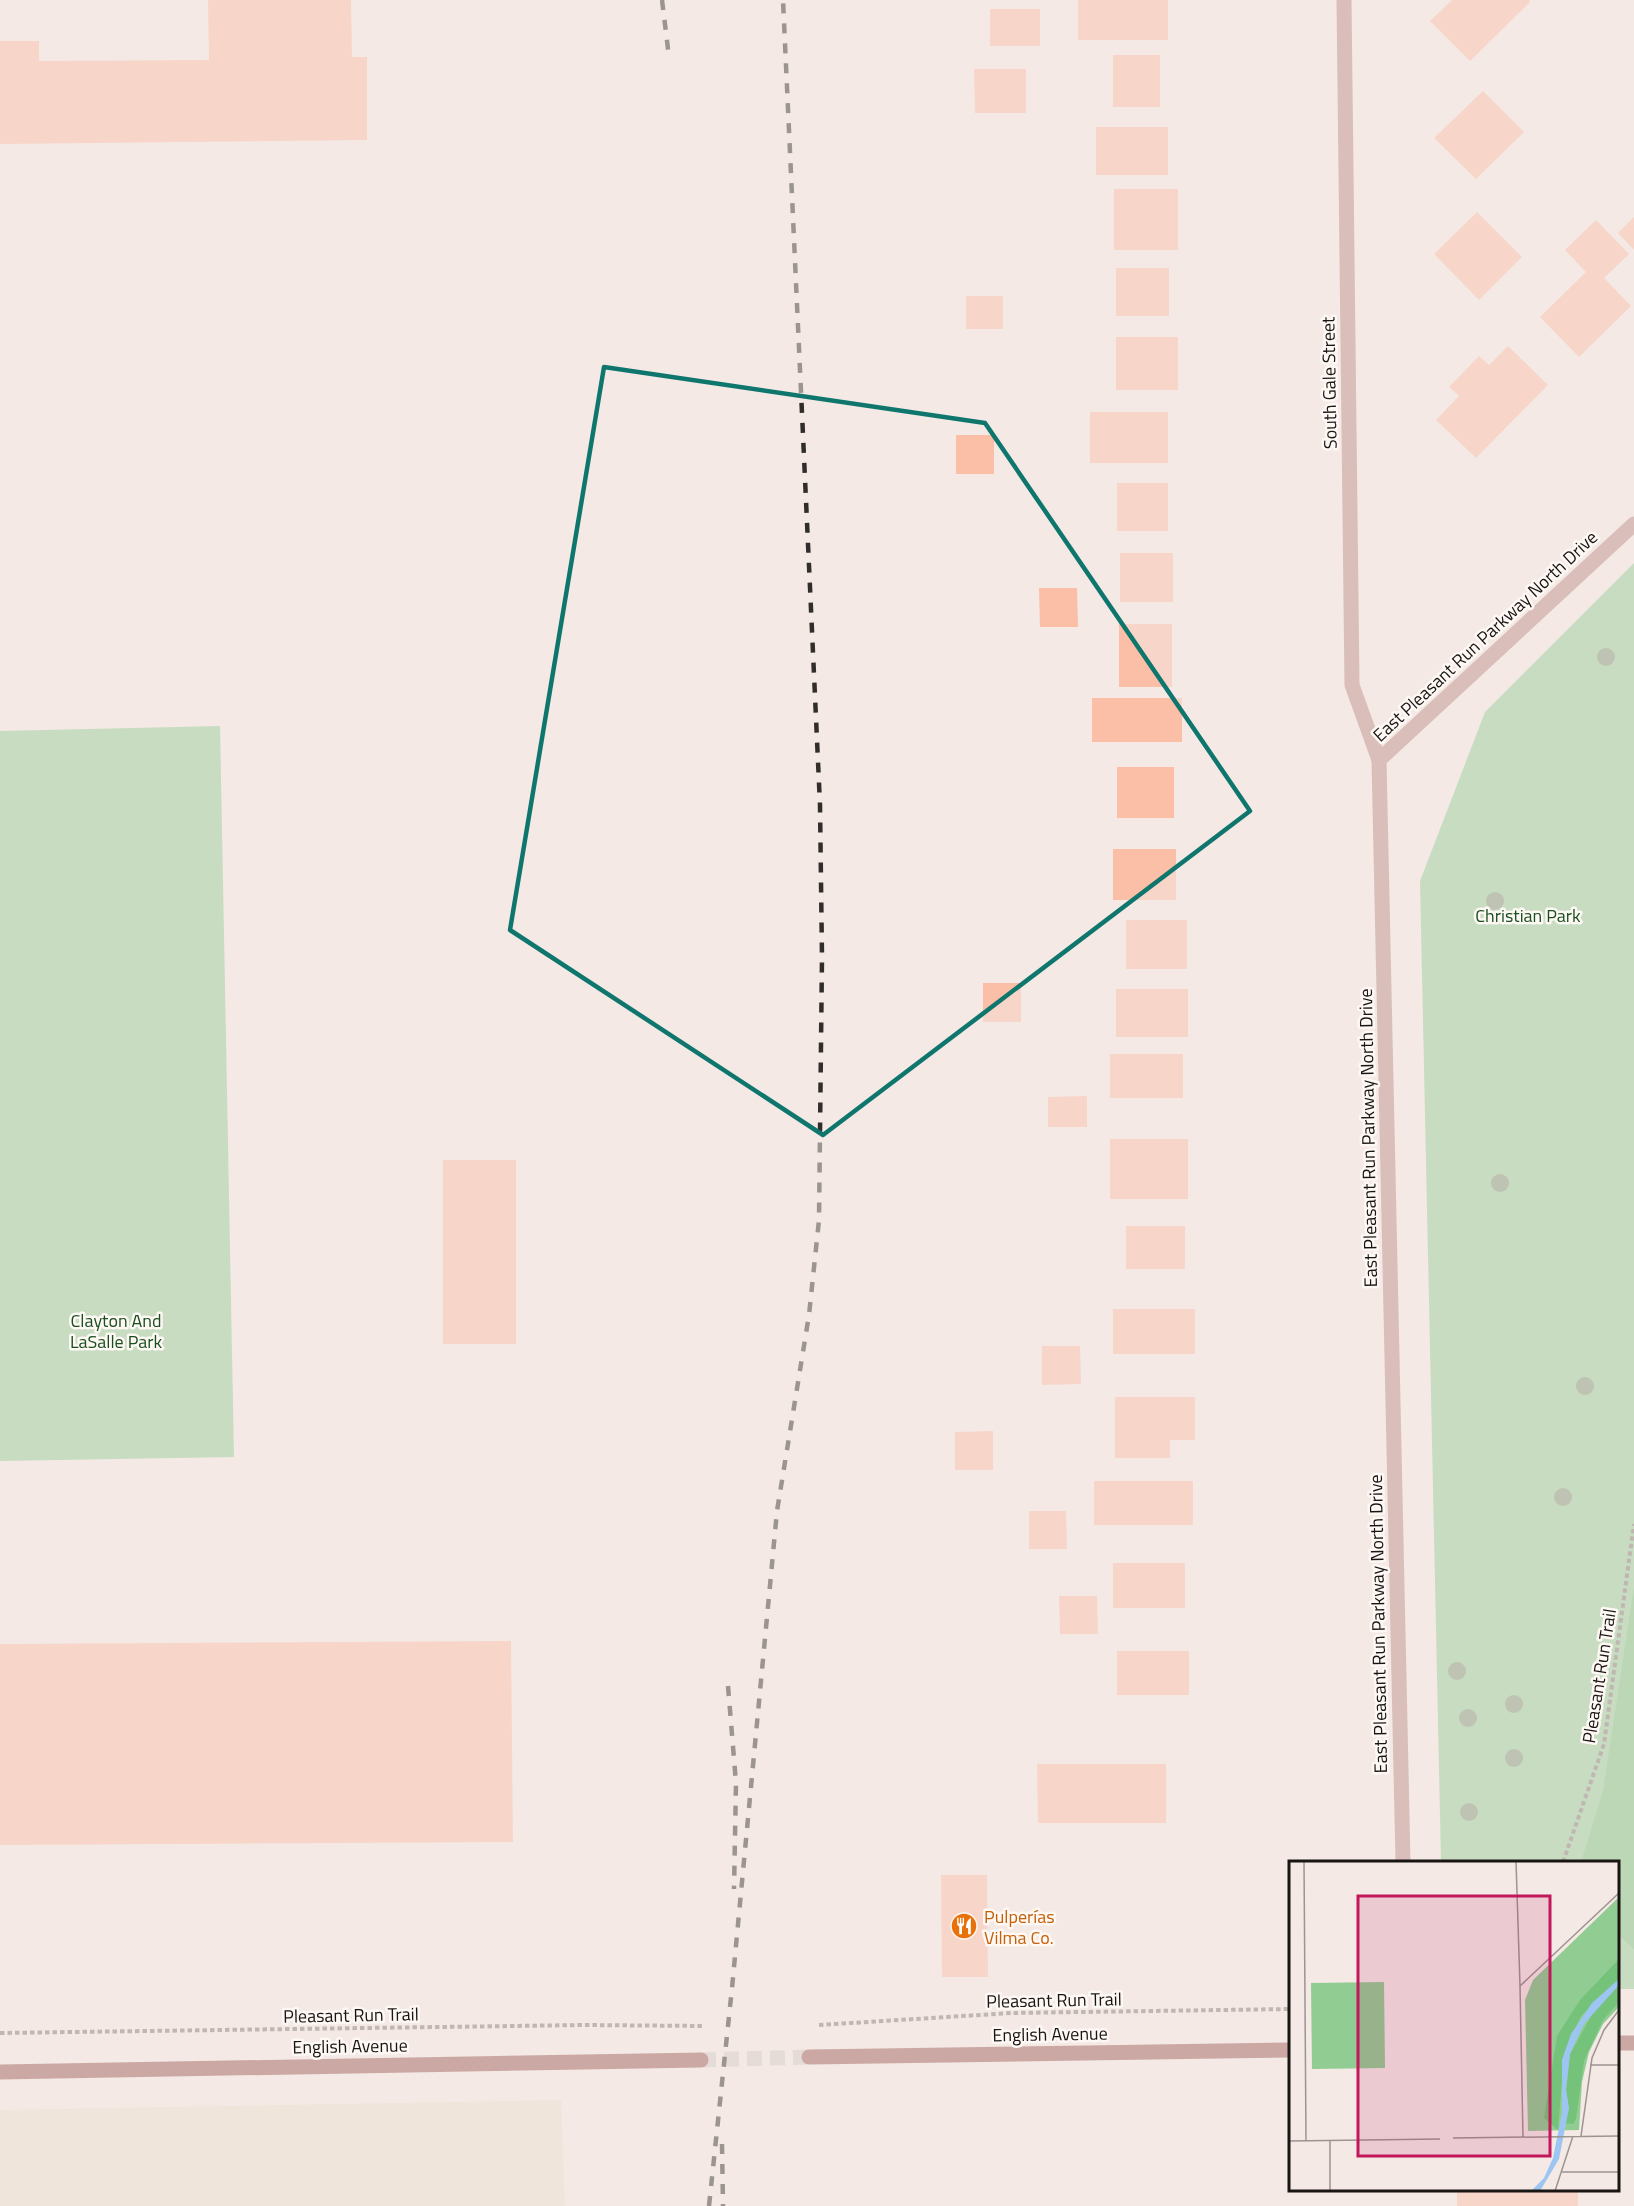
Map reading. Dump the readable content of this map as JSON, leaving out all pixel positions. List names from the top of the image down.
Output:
{
  "streets": {
    "main road": ["English Avenue"],
    "street": ["South Gale Street", "East Pleasant Run Parkway North Drive"],
    "path": ["Pleasant Run Trail"]
  },
  "crossings": [
    ["South Gale Street", "East Pleasant Run Parkway North Drive"]
  ],
  "parks": ["Christian Park", "Clayton And LaSalle Park"],
  "places": {
    "restaurant": ["Pulperías Vilma Co."]
  }
}
